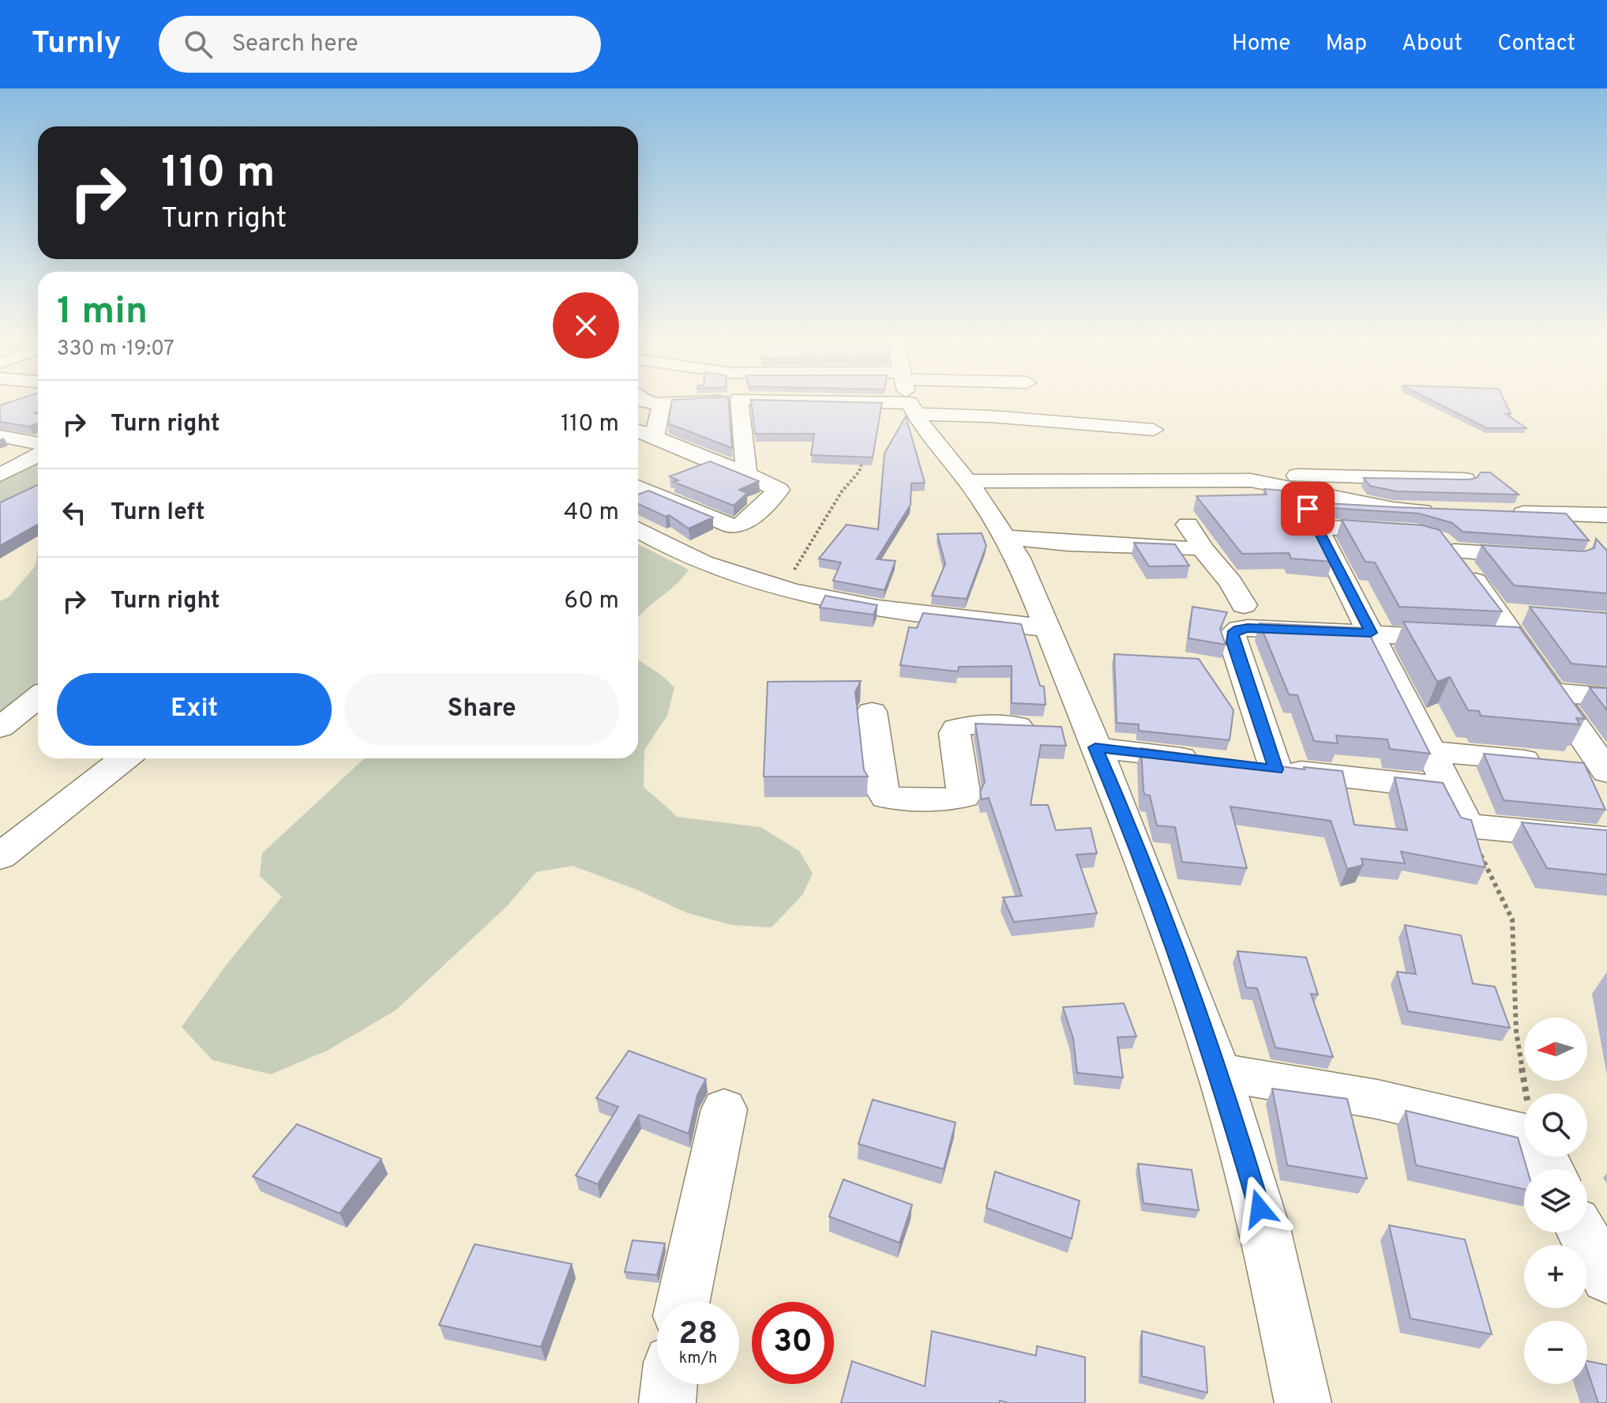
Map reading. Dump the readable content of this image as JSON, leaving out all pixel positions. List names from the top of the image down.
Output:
{
  "north": "left",
  "page": {
    "header": "Turnly",
    "search": "Search here",
    "nav": [
      "Home",
      "Map",
      "About",
      "Contact"
    ],
    "turn": ["110 m", "Turn right"],
    "heading": ["1 min", "330 m · 19:07"],
    "list": [
      {
        "name": "Turn right",
        "value": "110 m"
      },
      {
        "name": "Turn left",
        "value": "40 m"
      },
      {
        "name": "Turn right",
        "value": "60 m"
      }
    ],
    "buttons": ["Exit", "Share"],
    "map_buttons": ["+", "−"],
    "speed": "28 km/h",
    "limit": "30"
  }
}
